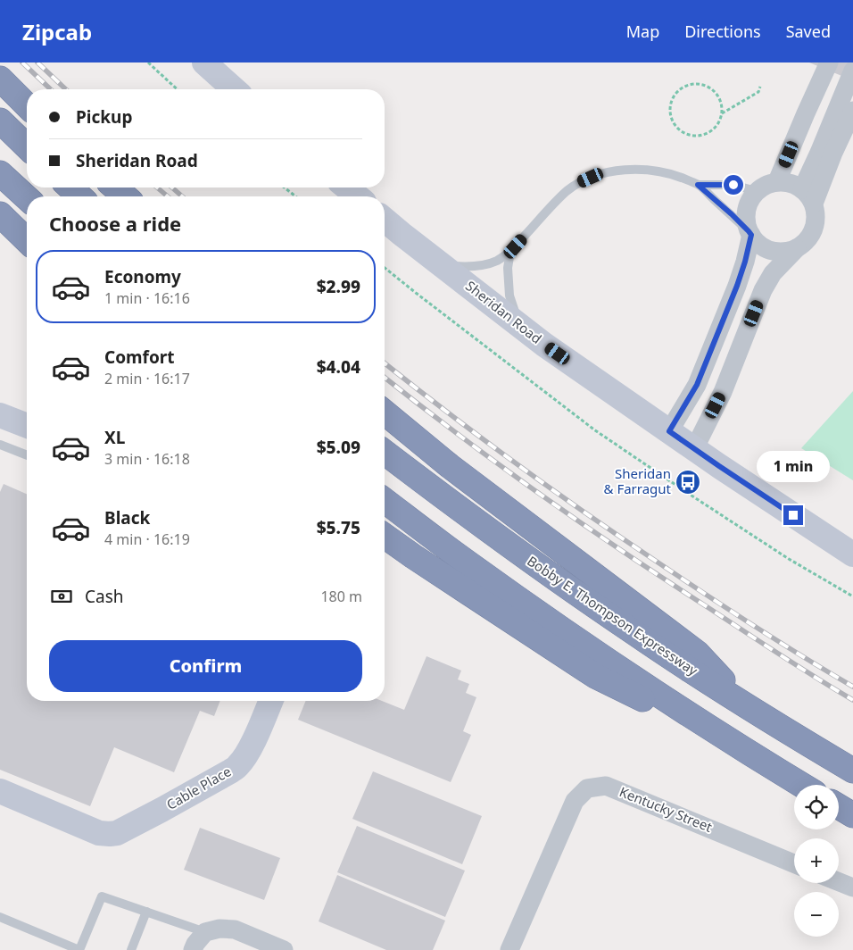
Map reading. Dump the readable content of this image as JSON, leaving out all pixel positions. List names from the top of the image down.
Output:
{
  "streets": {
    "highway": ["Bobby E. Thompson Expressway"],
    "main road": ["Sheridan Road", "Cable Place"],
    "street": ["Kentucky Street"]
  },
  "places": {
    "bus stop": ["Sheridan & Farragut"]
  },
  "page": {
    "header": "Zipcab",
    "nav": ["Map", "Directions", "Saved"],
    "banner": ["Pickup", "Sheridan Road"],
    "heading": "Choose a ride",
    "list": [
      {
        "name": "Economy",
        "note": "1 min · 16:16",
        "value": "$2.99"
      },
      {
        "name": "Comfort",
        "note": "2 min · 16:17",
        "value": "$4.04"
      },
      {
        "name": "XL",
        "note": "3 min · 16:18",
        "value": "$5.09"
      },
      {
        "name": "Black",
        "note": "4 min · 16:19",
        "value": "$5.75"
      }
    ],
    "bubble": "1 min",
    "pay": ["Cash", "180 m"],
    "buttons": "Confirm",
    "map_buttons": ["+", "−"]
  }
}
